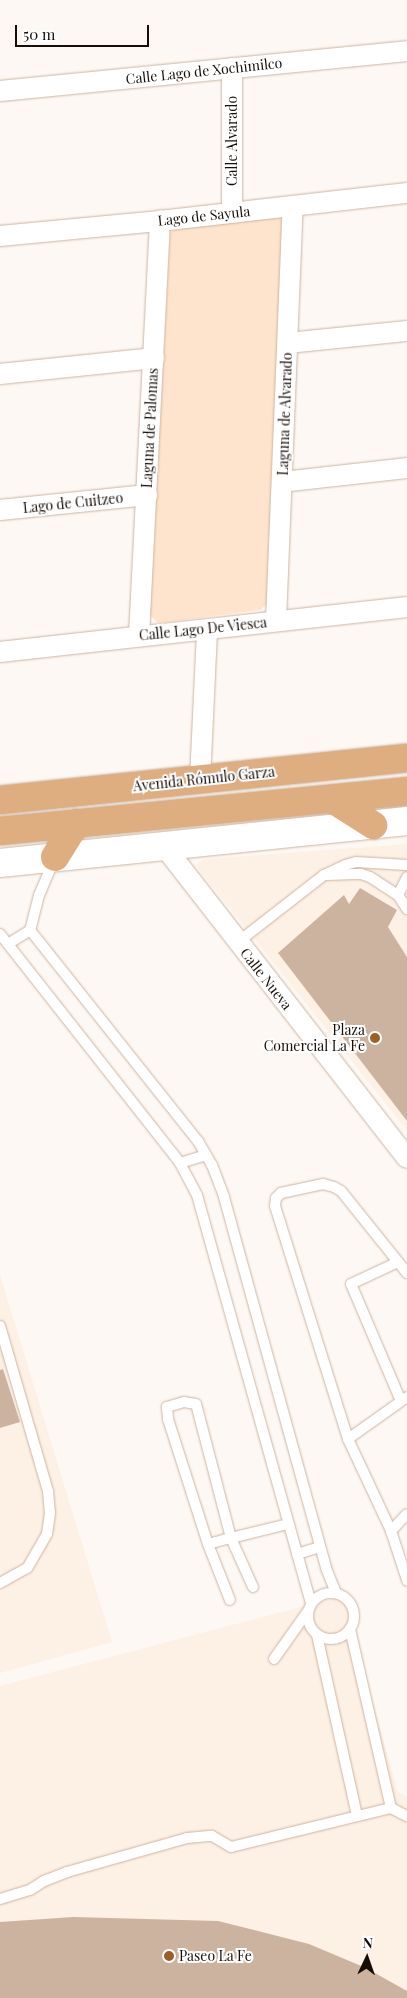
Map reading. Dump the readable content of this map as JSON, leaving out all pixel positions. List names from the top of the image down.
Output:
{
  "streets": {
    "main road": ["Avenida Rómulo Garza"],
    "street": [
      "Calle Lago de Xochimilco",
      "Calle Alvarado",
      "Lago de Sayula",
      "Laguna de Alvarado",
      "Laguna de Palomas",
      "Lago de Cuitzeo",
      "Calle Lago De Viesca",
      "Calle Nueva"
    ]
  },
  "crossings": [
    ["Calle Lago de Xochimilco", "Calle Alvarado"],
    ["Calle Alvarado", "Lago de Sayula"],
    ["Lago de Sayula", "Laguna de Alvarado"],
    ["Lago de Sayula", "Laguna de Palomas"],
    ["Laguna de Alvarado", "Calle Lago De Viesca"],
    ["Laguna de Palomas", "Lago de Cuitzeo"],
    ["Laguna de Palomas", "Calle Lago De Viesca"]
  ],
  "places": ["Plaza Comercial La Fe", "Paseo La Fe"],
  "scale_bar": "50 m",
  "north": "top"
}
